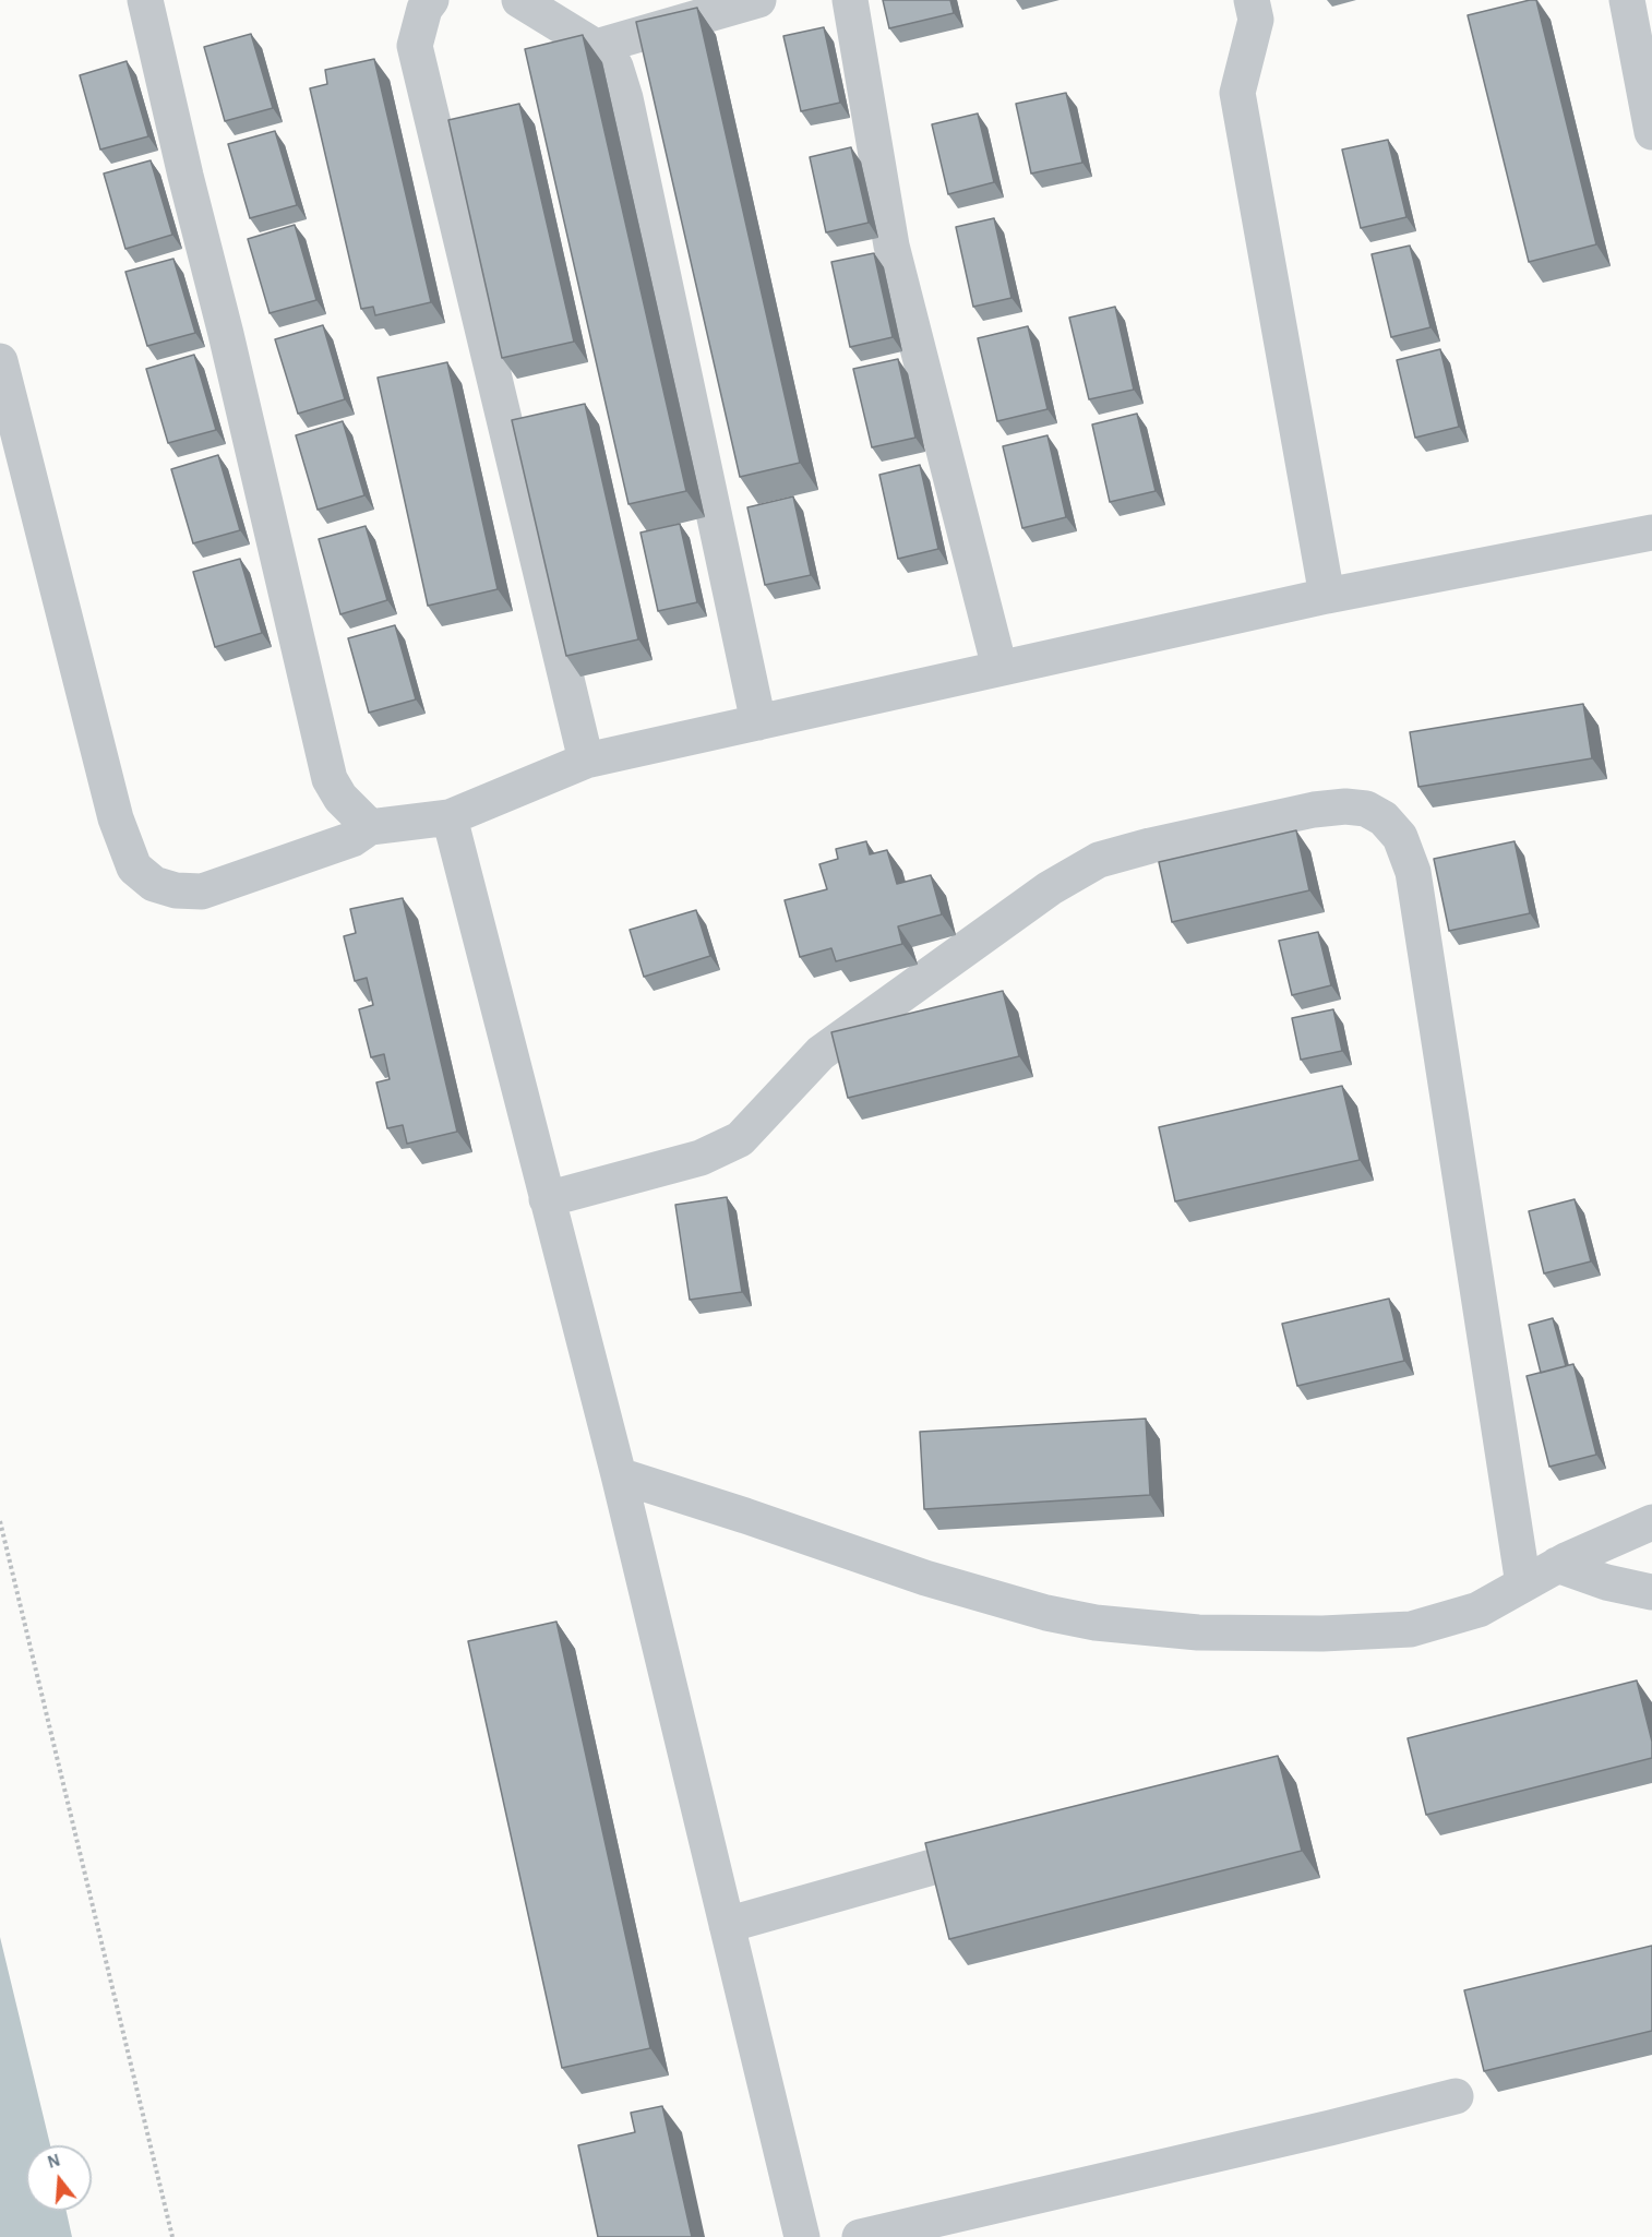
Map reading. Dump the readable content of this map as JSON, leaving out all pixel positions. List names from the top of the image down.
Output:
{
  "north": "top"
}
